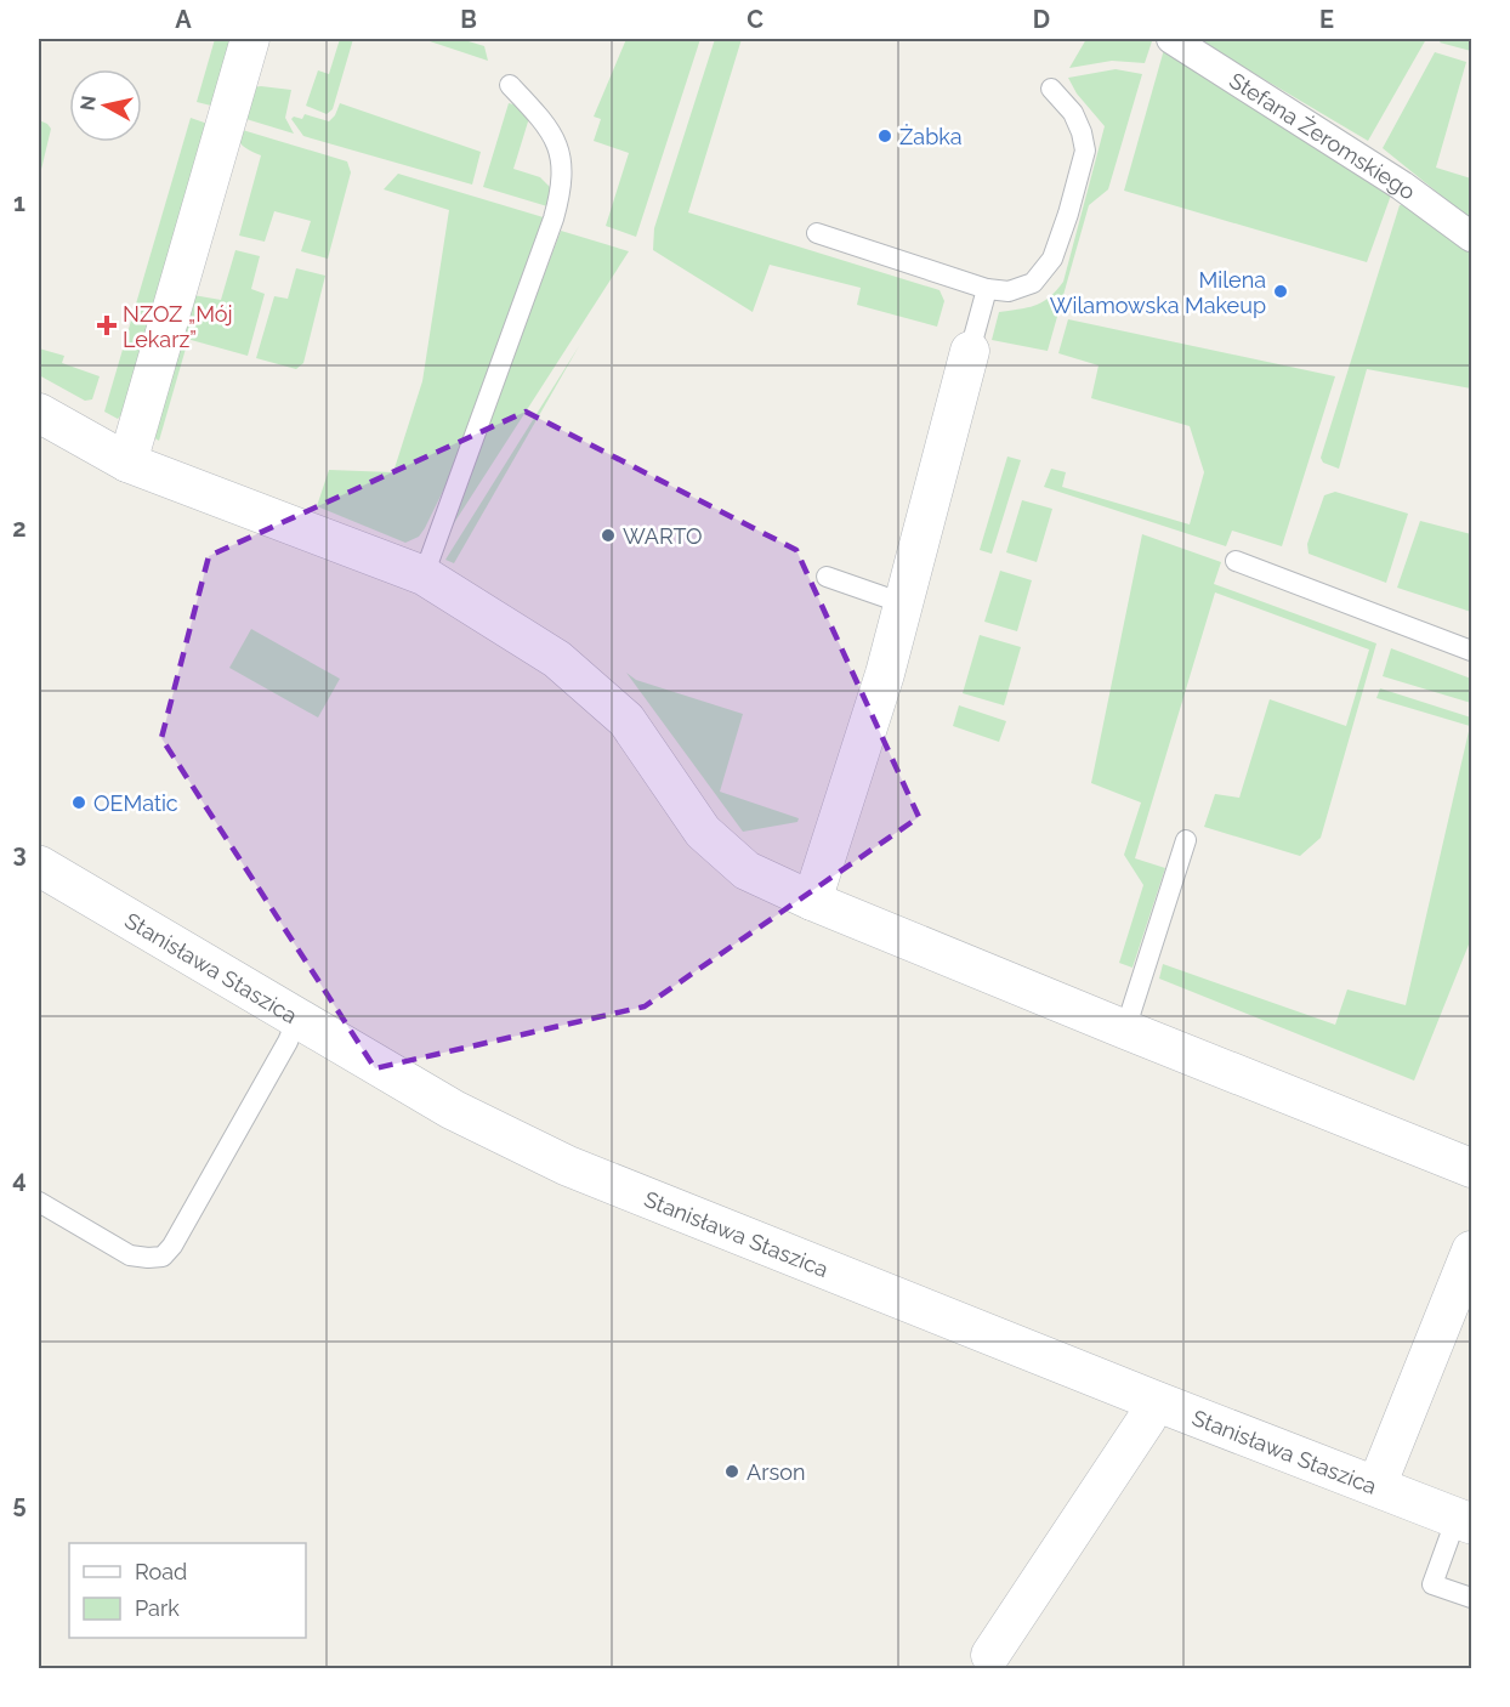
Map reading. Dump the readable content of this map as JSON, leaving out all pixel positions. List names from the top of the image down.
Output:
{
  "streets": {
    "street": ["Stefana Żeromskiego", "Stanisława Staszica"]
  },
  "places": {
    "other": [
      "Żabka",
      "Milena Wilamowska Makeup",
      "WARTO",
      "OEMatic",
      "Arson"
    ],
    "health": ["NZOZ „Mój Lekarz”"]
  },
  "legend": ["Road", "Park"],
  "north": "left",
  "grid": {
    "columns": [
      "A",
      "B",
      "C",
      "D",
      "E"
    ],
    "rows": [
      "1",
      "2",
      "3",
      "4",
      "5"
    ]
  }
}
